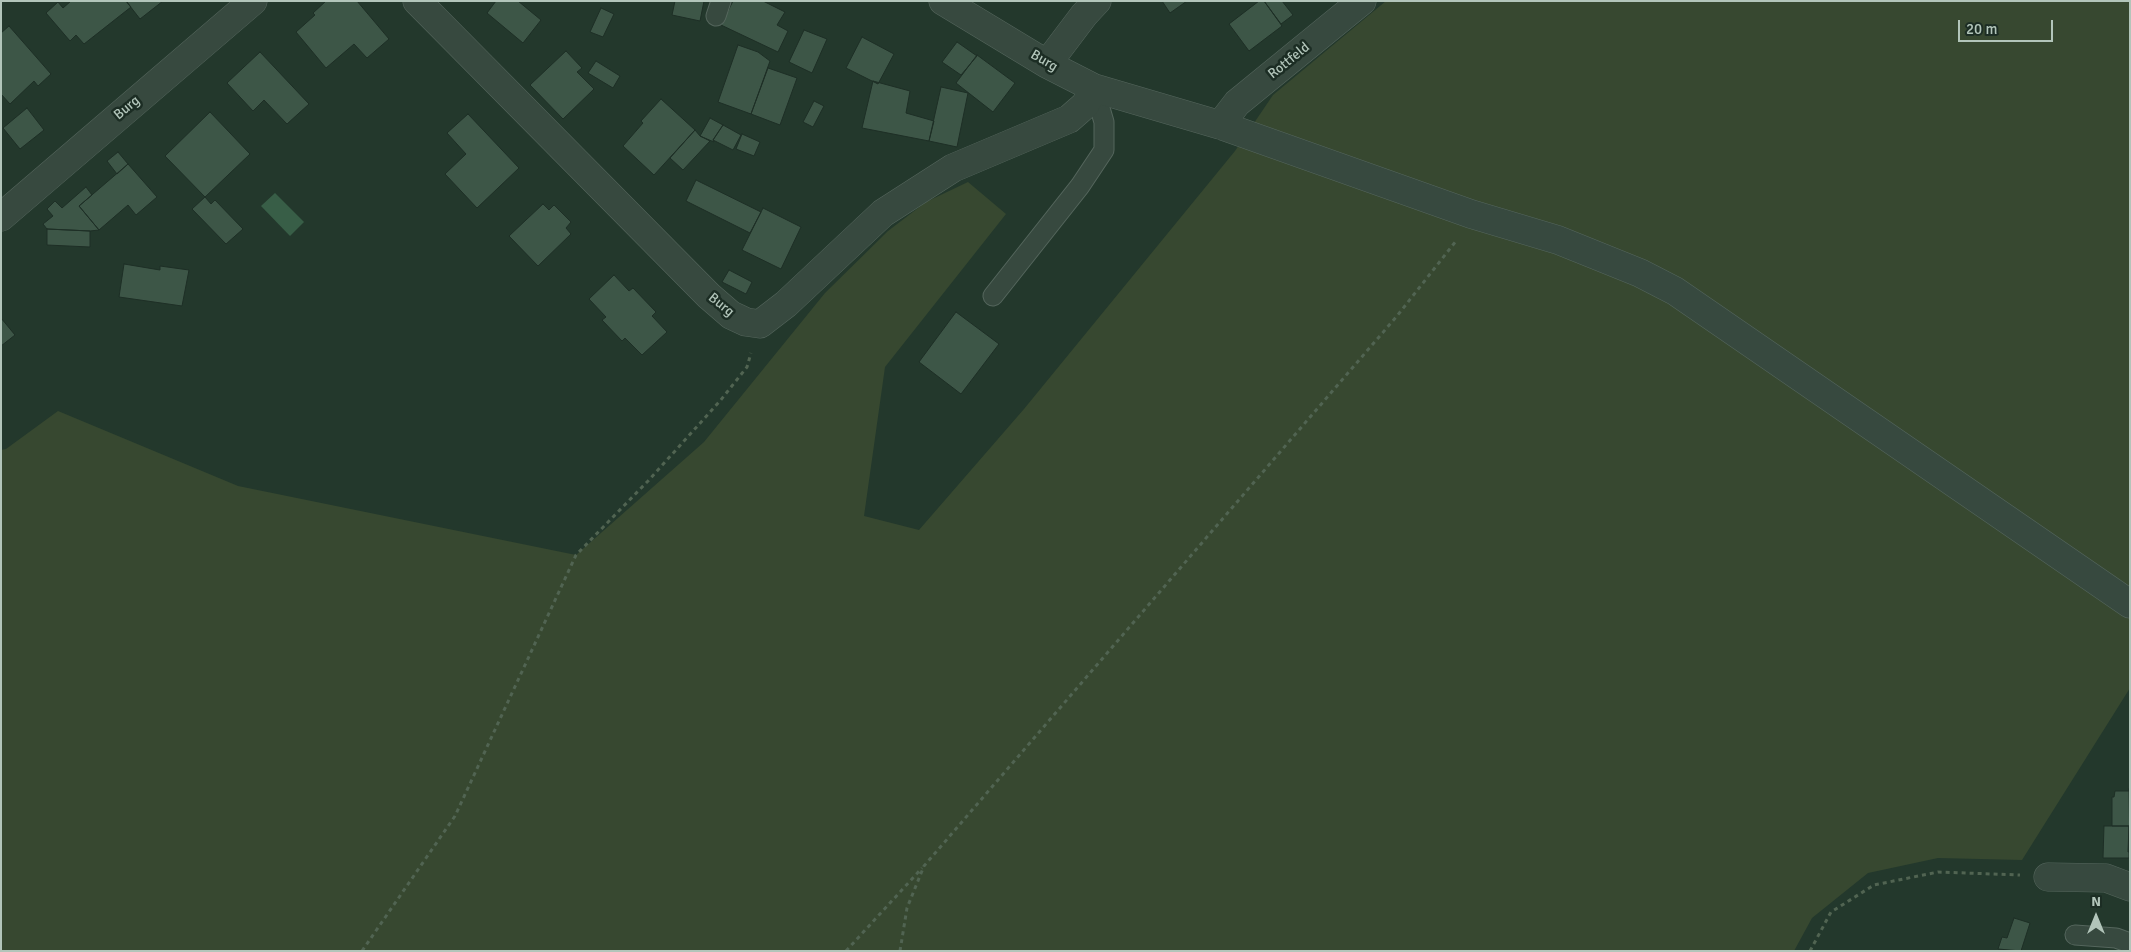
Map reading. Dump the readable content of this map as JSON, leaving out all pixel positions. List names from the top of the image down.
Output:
{
  "streets": {
    "street": ["Burg", "Rottfeld"]
  },
  "crossings": [
    ["Burg", "Rottfeld"]
  ],
  "scale_bar": "20 m",
  "north": "top"
}
